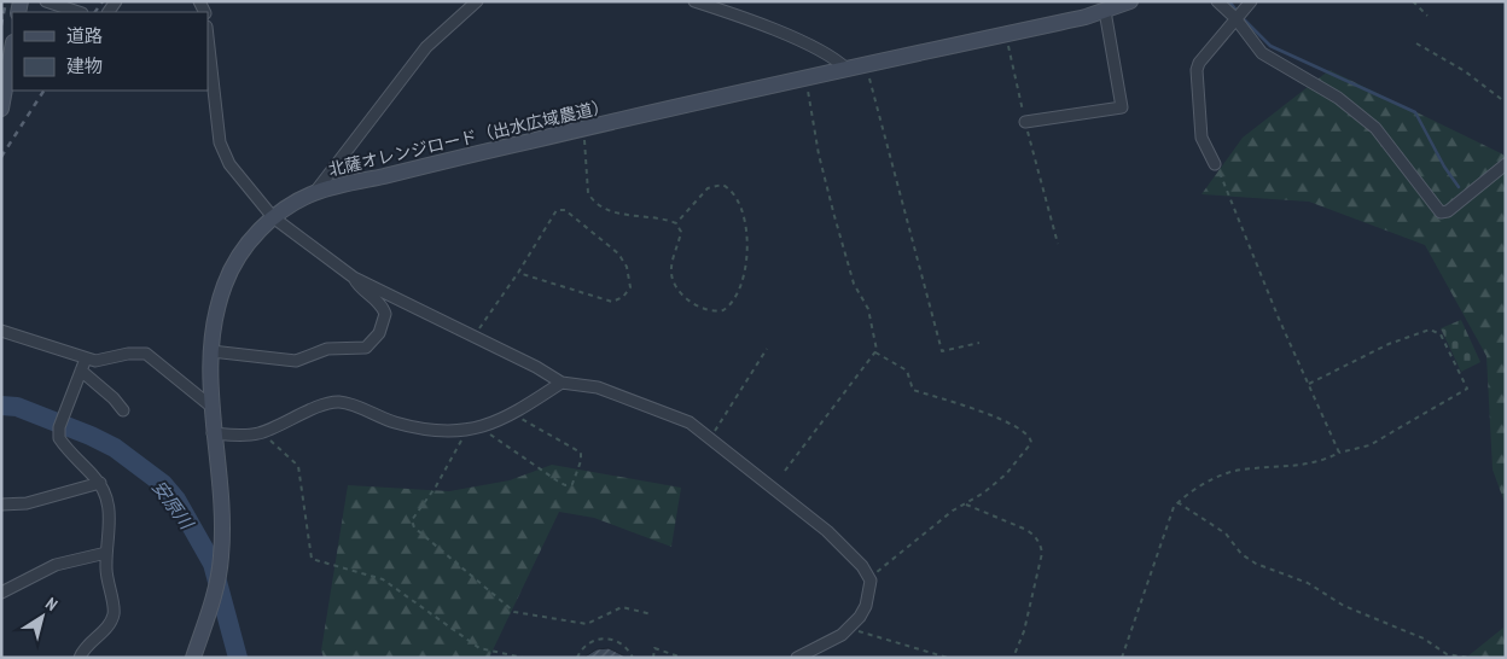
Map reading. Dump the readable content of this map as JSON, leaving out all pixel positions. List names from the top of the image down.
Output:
{
  "streets": {
    "street": ["北薩オレンジロード（出水広域農道）"]
  },
  "water": ["安原川"],
  "legend": ["道路", "建物"],
  "north": "top right"
}
